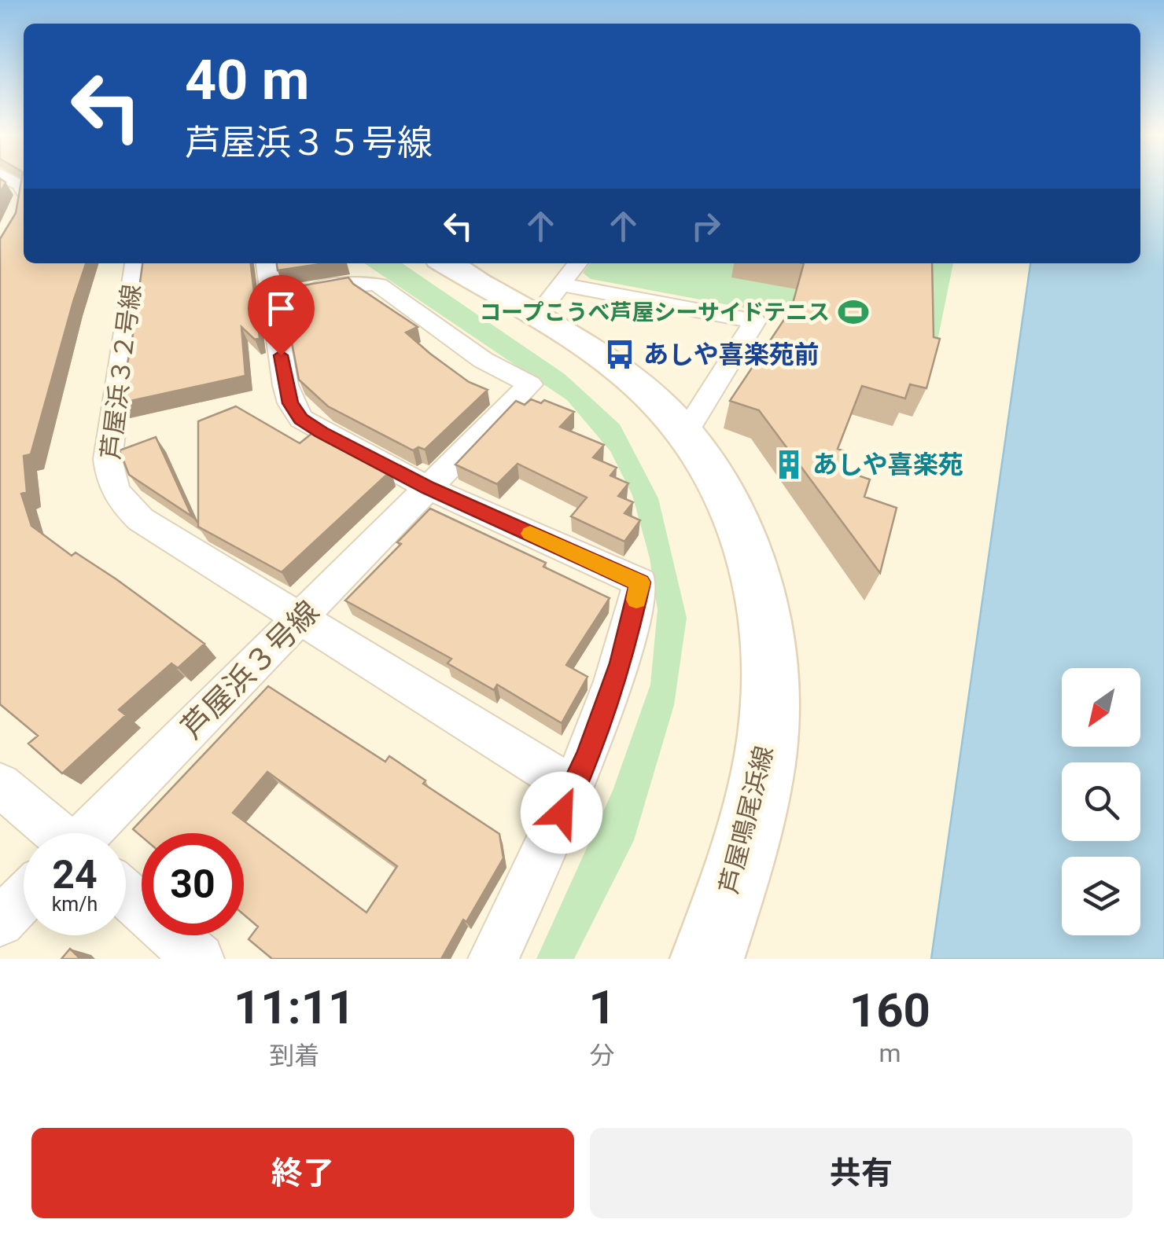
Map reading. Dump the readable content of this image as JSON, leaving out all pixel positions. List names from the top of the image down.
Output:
{
  "streets": {
    "main road": ["芦屋鳴尾浜線"],
    "street": ["芦屋浜３２号線", "芦屋浜３号線"]
  },
  "crossings": [
    ["芦屋浜３２号線", "芦屋浜３号線"]
  ],
  "places": {
    "sports": ["コープこうべ芦屋シーサイドテニス"],
    "bus stop": ["あしや喜楽苑前"],
    "building": ["あしや喜楽苑"]
  },
  "north": "bottom left",
  "page": {
    "turn": ["40 m", "芦屋浜３５号線"],
    "speed": "24 km/h",
    "limit": "30",
    "eta": [
      "11:11",
      "到着",
      "1",
      "分",
      "160",
      "m"
    ],
    "buttons": ["終了", "共有"]
  }
}
